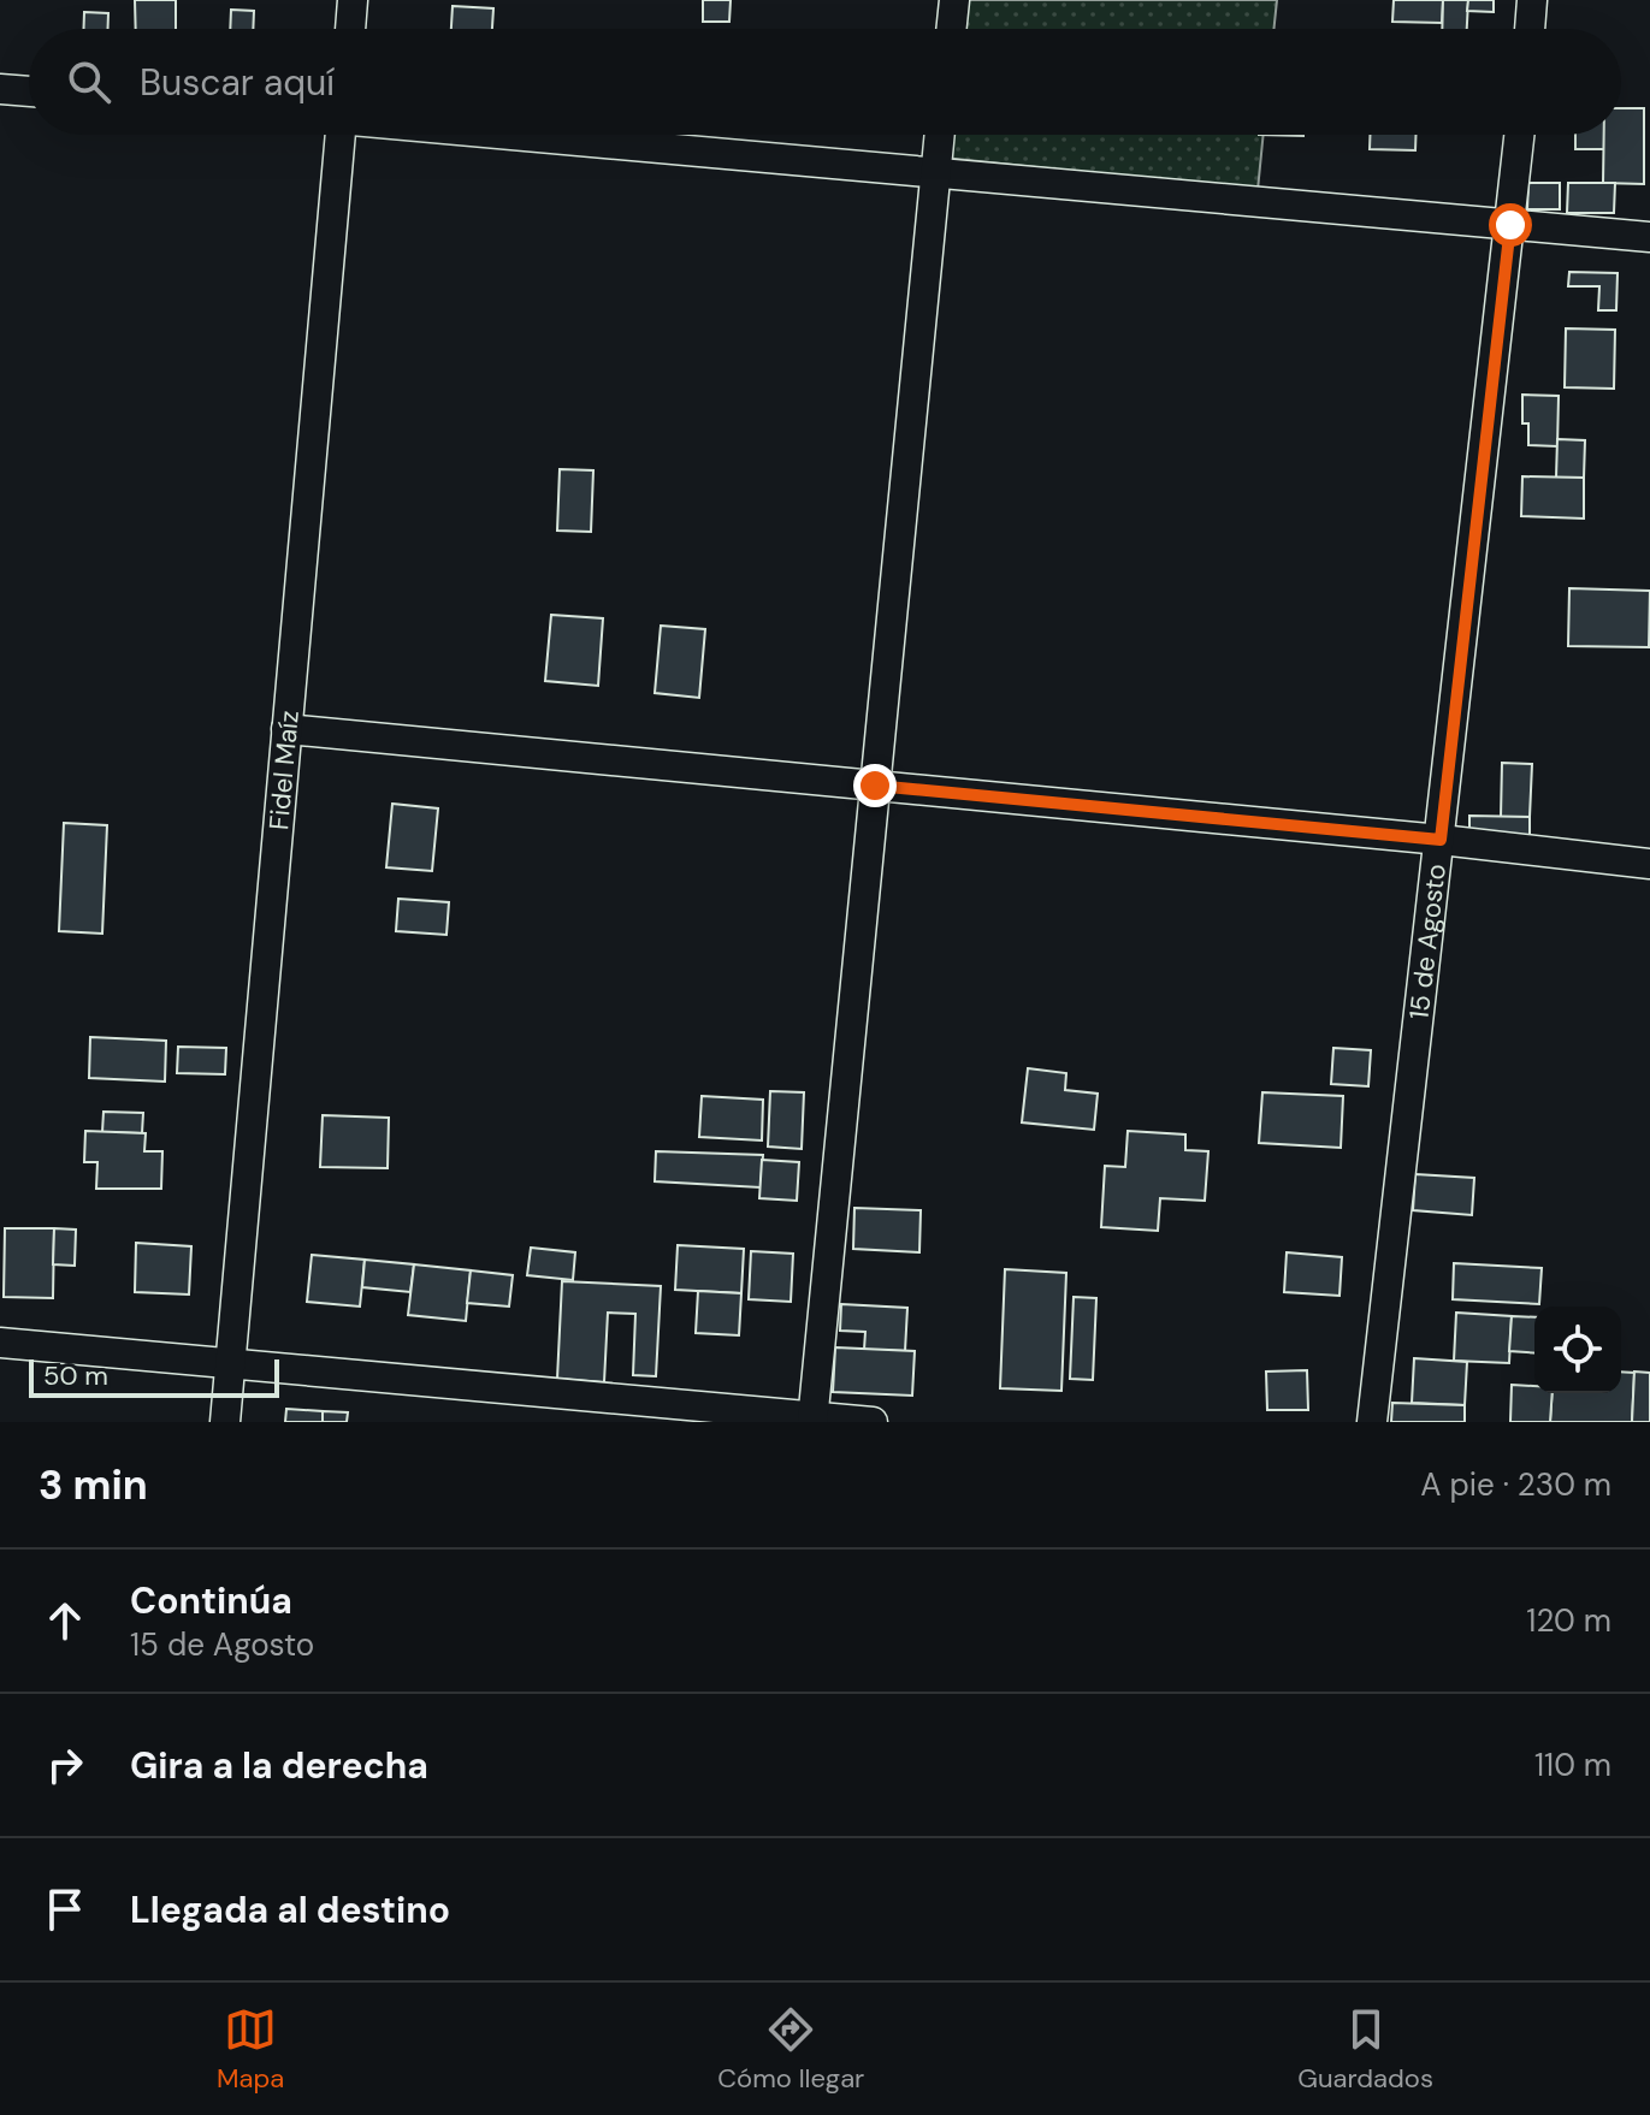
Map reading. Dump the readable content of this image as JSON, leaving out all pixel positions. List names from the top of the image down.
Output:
{
  "streets": {
    "street": ["Fidel Maíz", "15 de Agosto"]
  },
  "scale_bar": "50 m",
  "page": {
    "search": "Buscar aquí",
    "scale": "50 m",
    "heading": ["3 min", "A pie · 230 m"],
    "list": [
      ["Continúa", "15 de Agosto", "120 m"],
      ["Gira a la derecha", "110 m"],
      "Llegada al destino"
    ],
    "nav": ["Mapa", "Cómo llegar", "Guardados"]
  }
}
